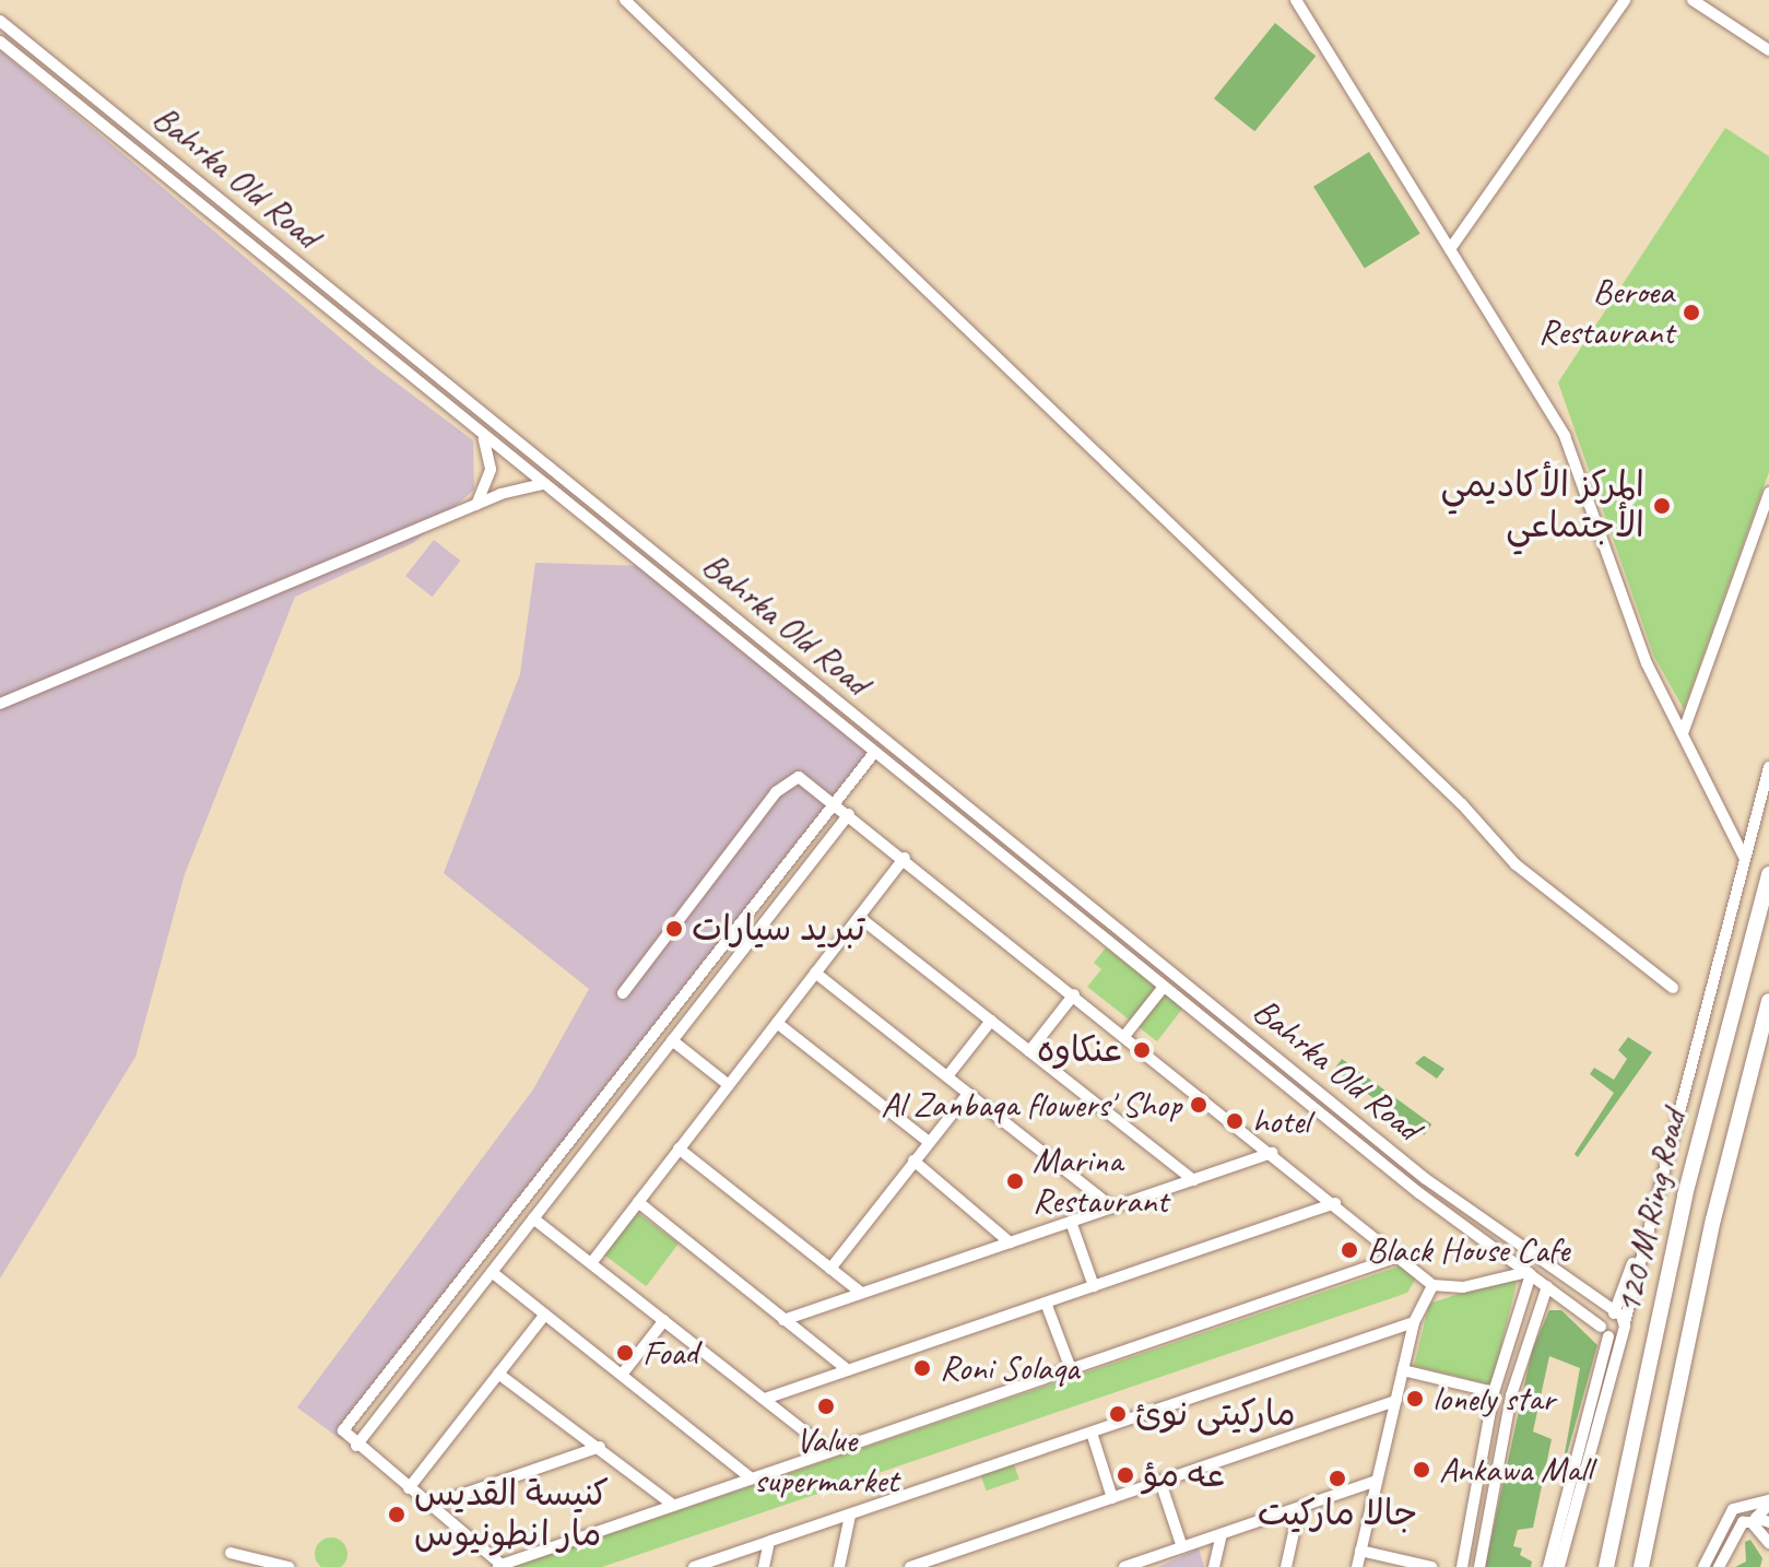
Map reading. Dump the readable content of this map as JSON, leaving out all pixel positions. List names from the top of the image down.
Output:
{
  "streets": {
    "highway": ["120 M Ring Road"],
    "street": ["Bahrka Old Road"]
  },
  "places": [
    "Beroea Restaurant",
    "المركز الأكاديمي الأجتماعي",
    "تبريد سيارات",
    "عنكاوه",
    "Al Zanbaqa flowers' Shop",
    "hotel",
    "Marina Restaurant",
    "Black House Cafe",
    "Foad",
    "Roni Solaqa",
    "lonely star",
    "Value supermarket",
    "مارکیتی نوئ",
    "Ankawa Mall",
    "عه مؤ",
    "جالا ماركيت",
    "كنيسة القديس مار انطونيوس"
  ]
}
